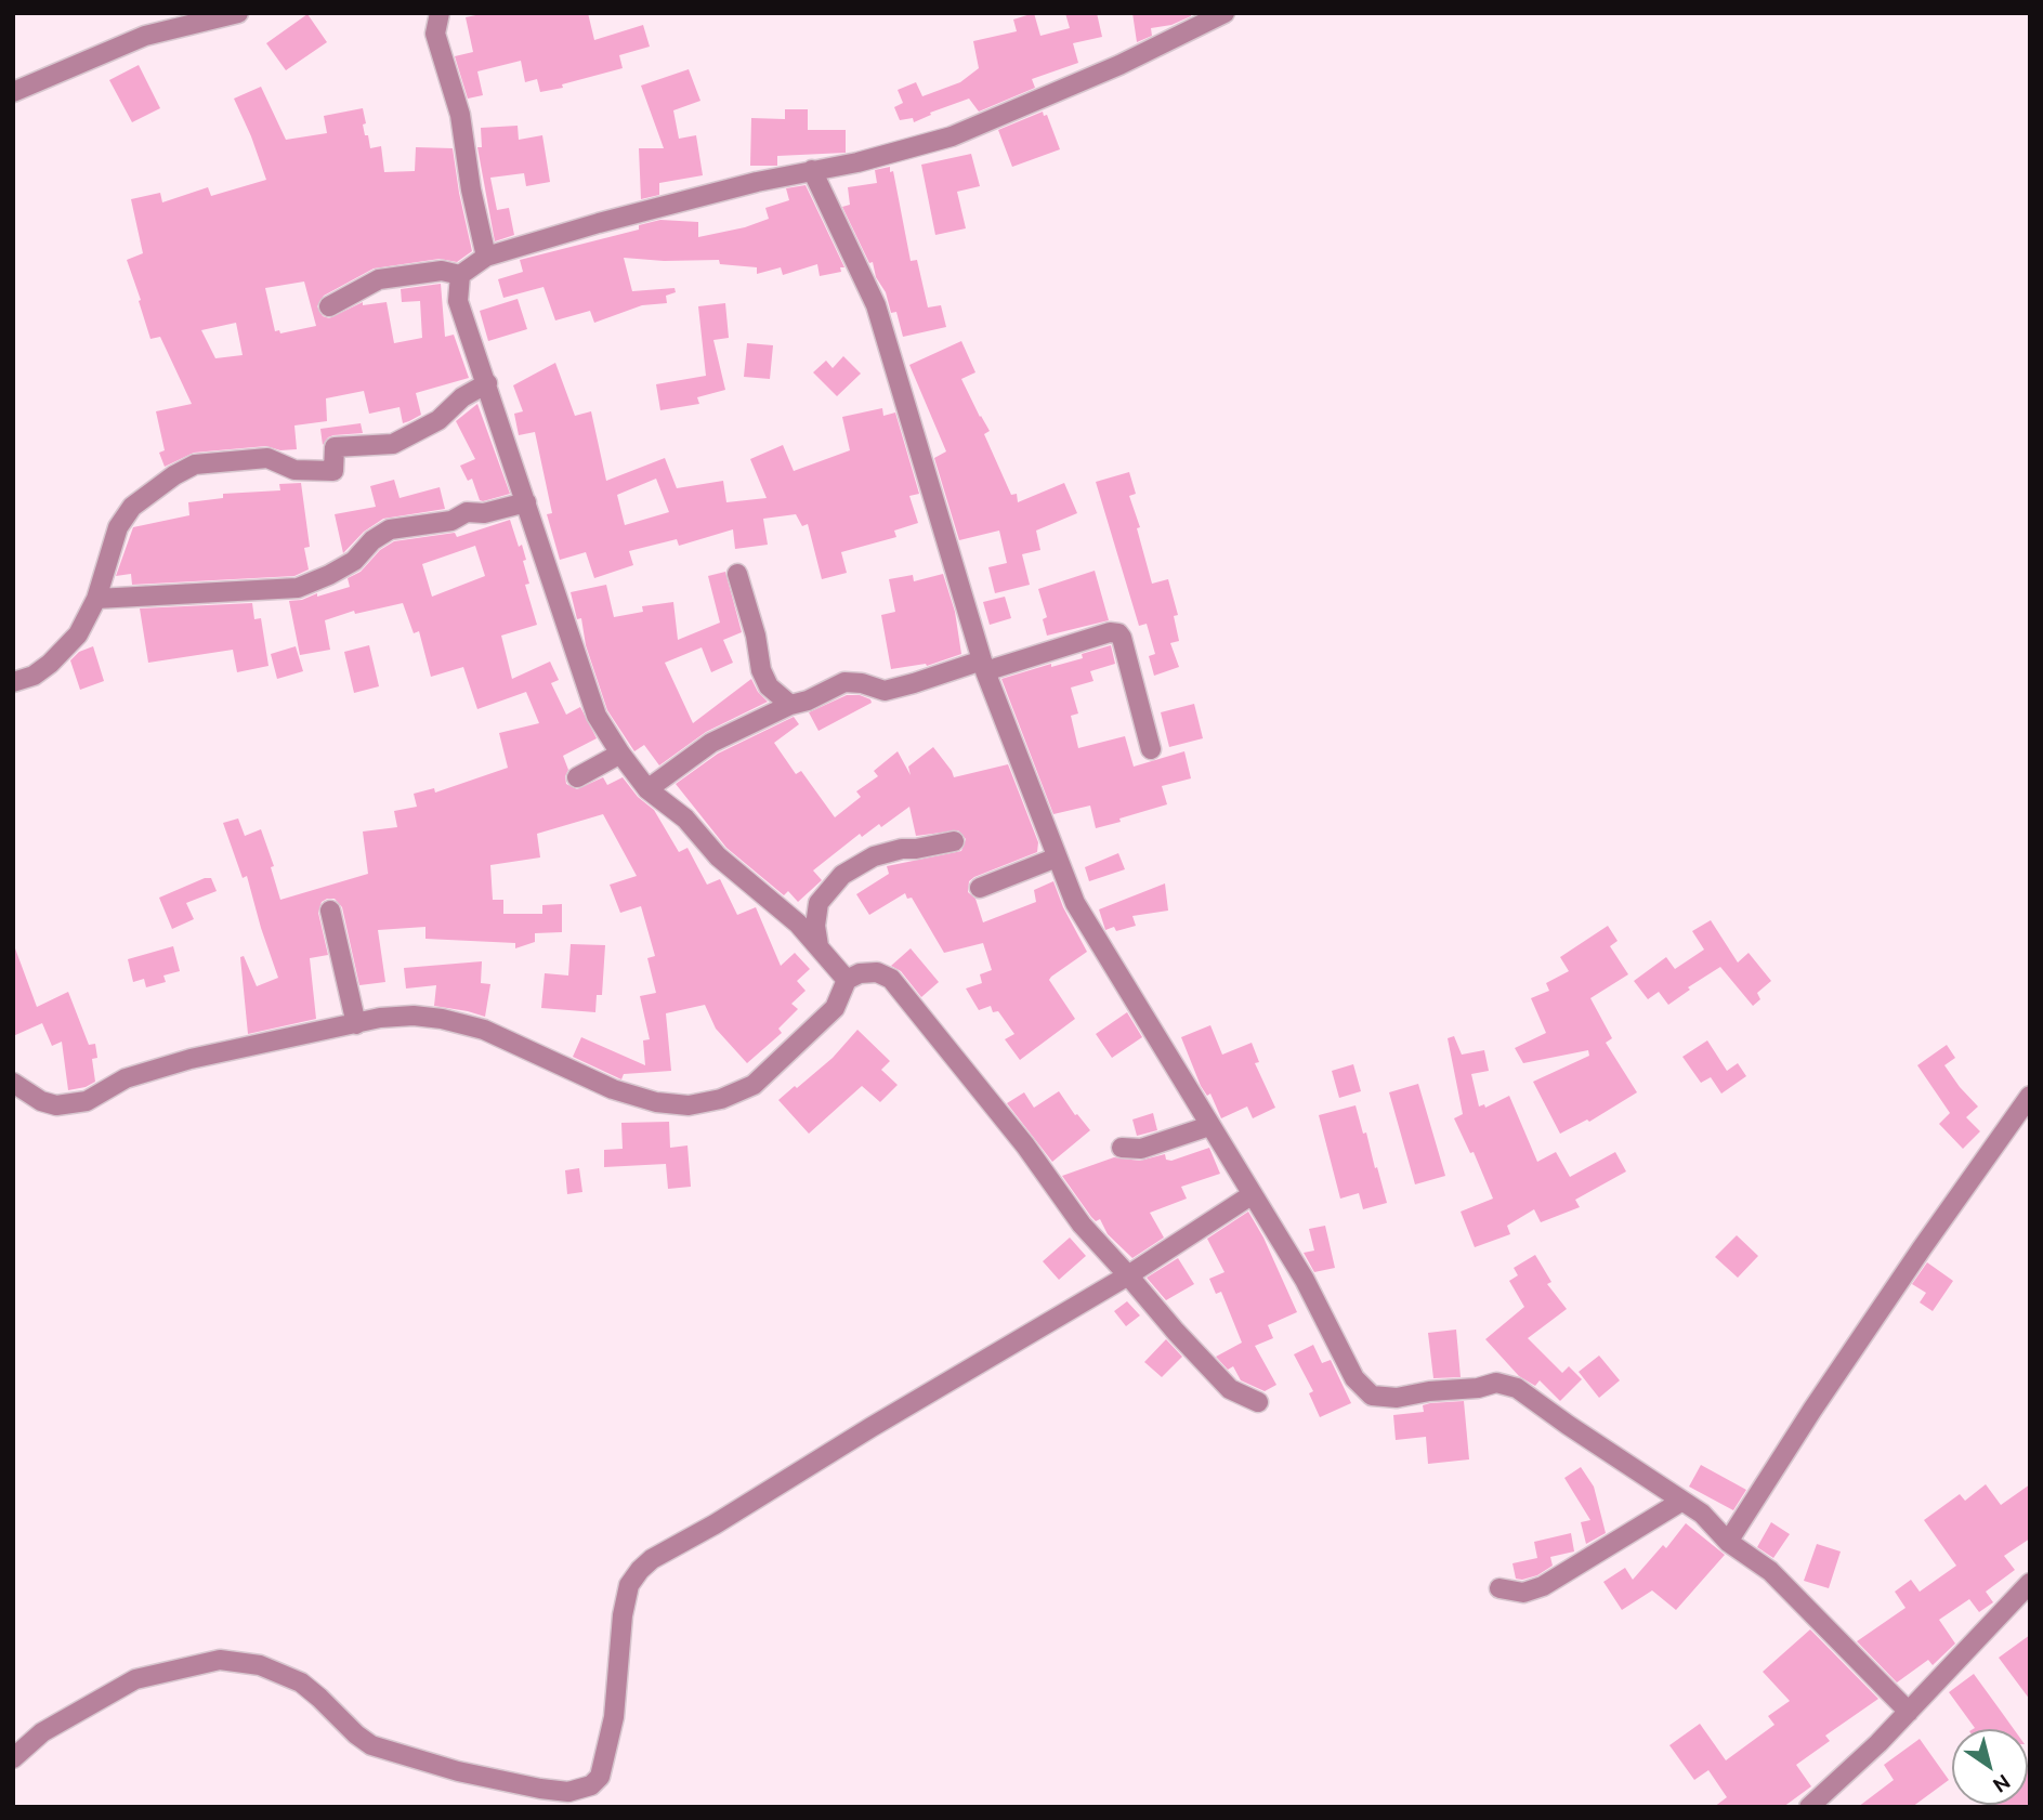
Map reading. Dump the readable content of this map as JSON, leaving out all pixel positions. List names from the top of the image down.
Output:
{
  "north": "bottom right"
}
